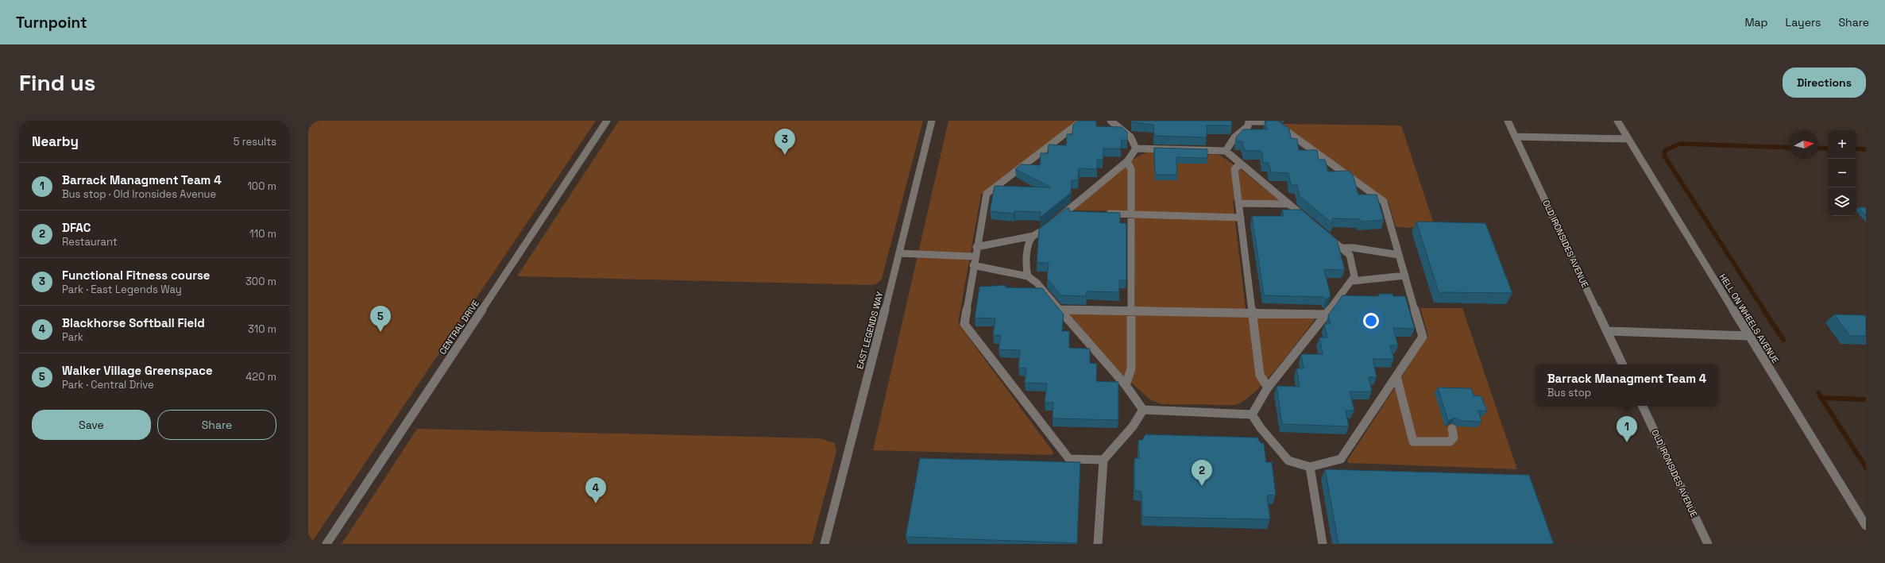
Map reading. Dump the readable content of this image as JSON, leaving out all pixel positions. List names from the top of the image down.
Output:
{
  "streets": {
    "street": [
      "OLD IRONSIDES AVENUE",
      "HELL ON WHEELS AVENUE",
      "CENTRAL DRIVE",
      "EAST LEGENDS WAY"
    ]
  },
  "north": "right",
  "page": {
    "header": "Turnpoint",
    "nav": ["Map", "Layers", "Share"],
    "buttons": [
      "Directions",
      ["Save", "Share"]
    ],
    "title": "Find us",
    "heading": ["Nearby", "5 results"],
    "pins": [
      "3",
      "5",
      "1",
      "2",
      "4"
    ],
    "map_buttons": ["+", "−"],
    "list": [
      {
        "mark": "1",
        "name": "Barrack Managment Team 4",
        "note": "Bus stop · Old Ironsides Avenue",
        "value": "100 m"
      },
      {
        "mark": "2",
        "name": "DFAC",
        "note": "Restaurant",
        "value": "110 m"
      },
      {
        "mark": "3",
        "name": "Functional Fitness course",
        "note": "Park · East Legends Way",
        "value": "300 m"
      },
      {
        "mark": "4",
        "name": "Blackhorse Softball Field",
        "note": "Park",
        "value": "310 m"
      },
      {
        "mark": "5",
        "name": "Walker Village Greenspace",
        "note": "Park · Central Drive",
        "value": "420 m"
      }
    ],
    "popup": ["Barrack Managment Team 4", "Bus stop"]
  }
}
